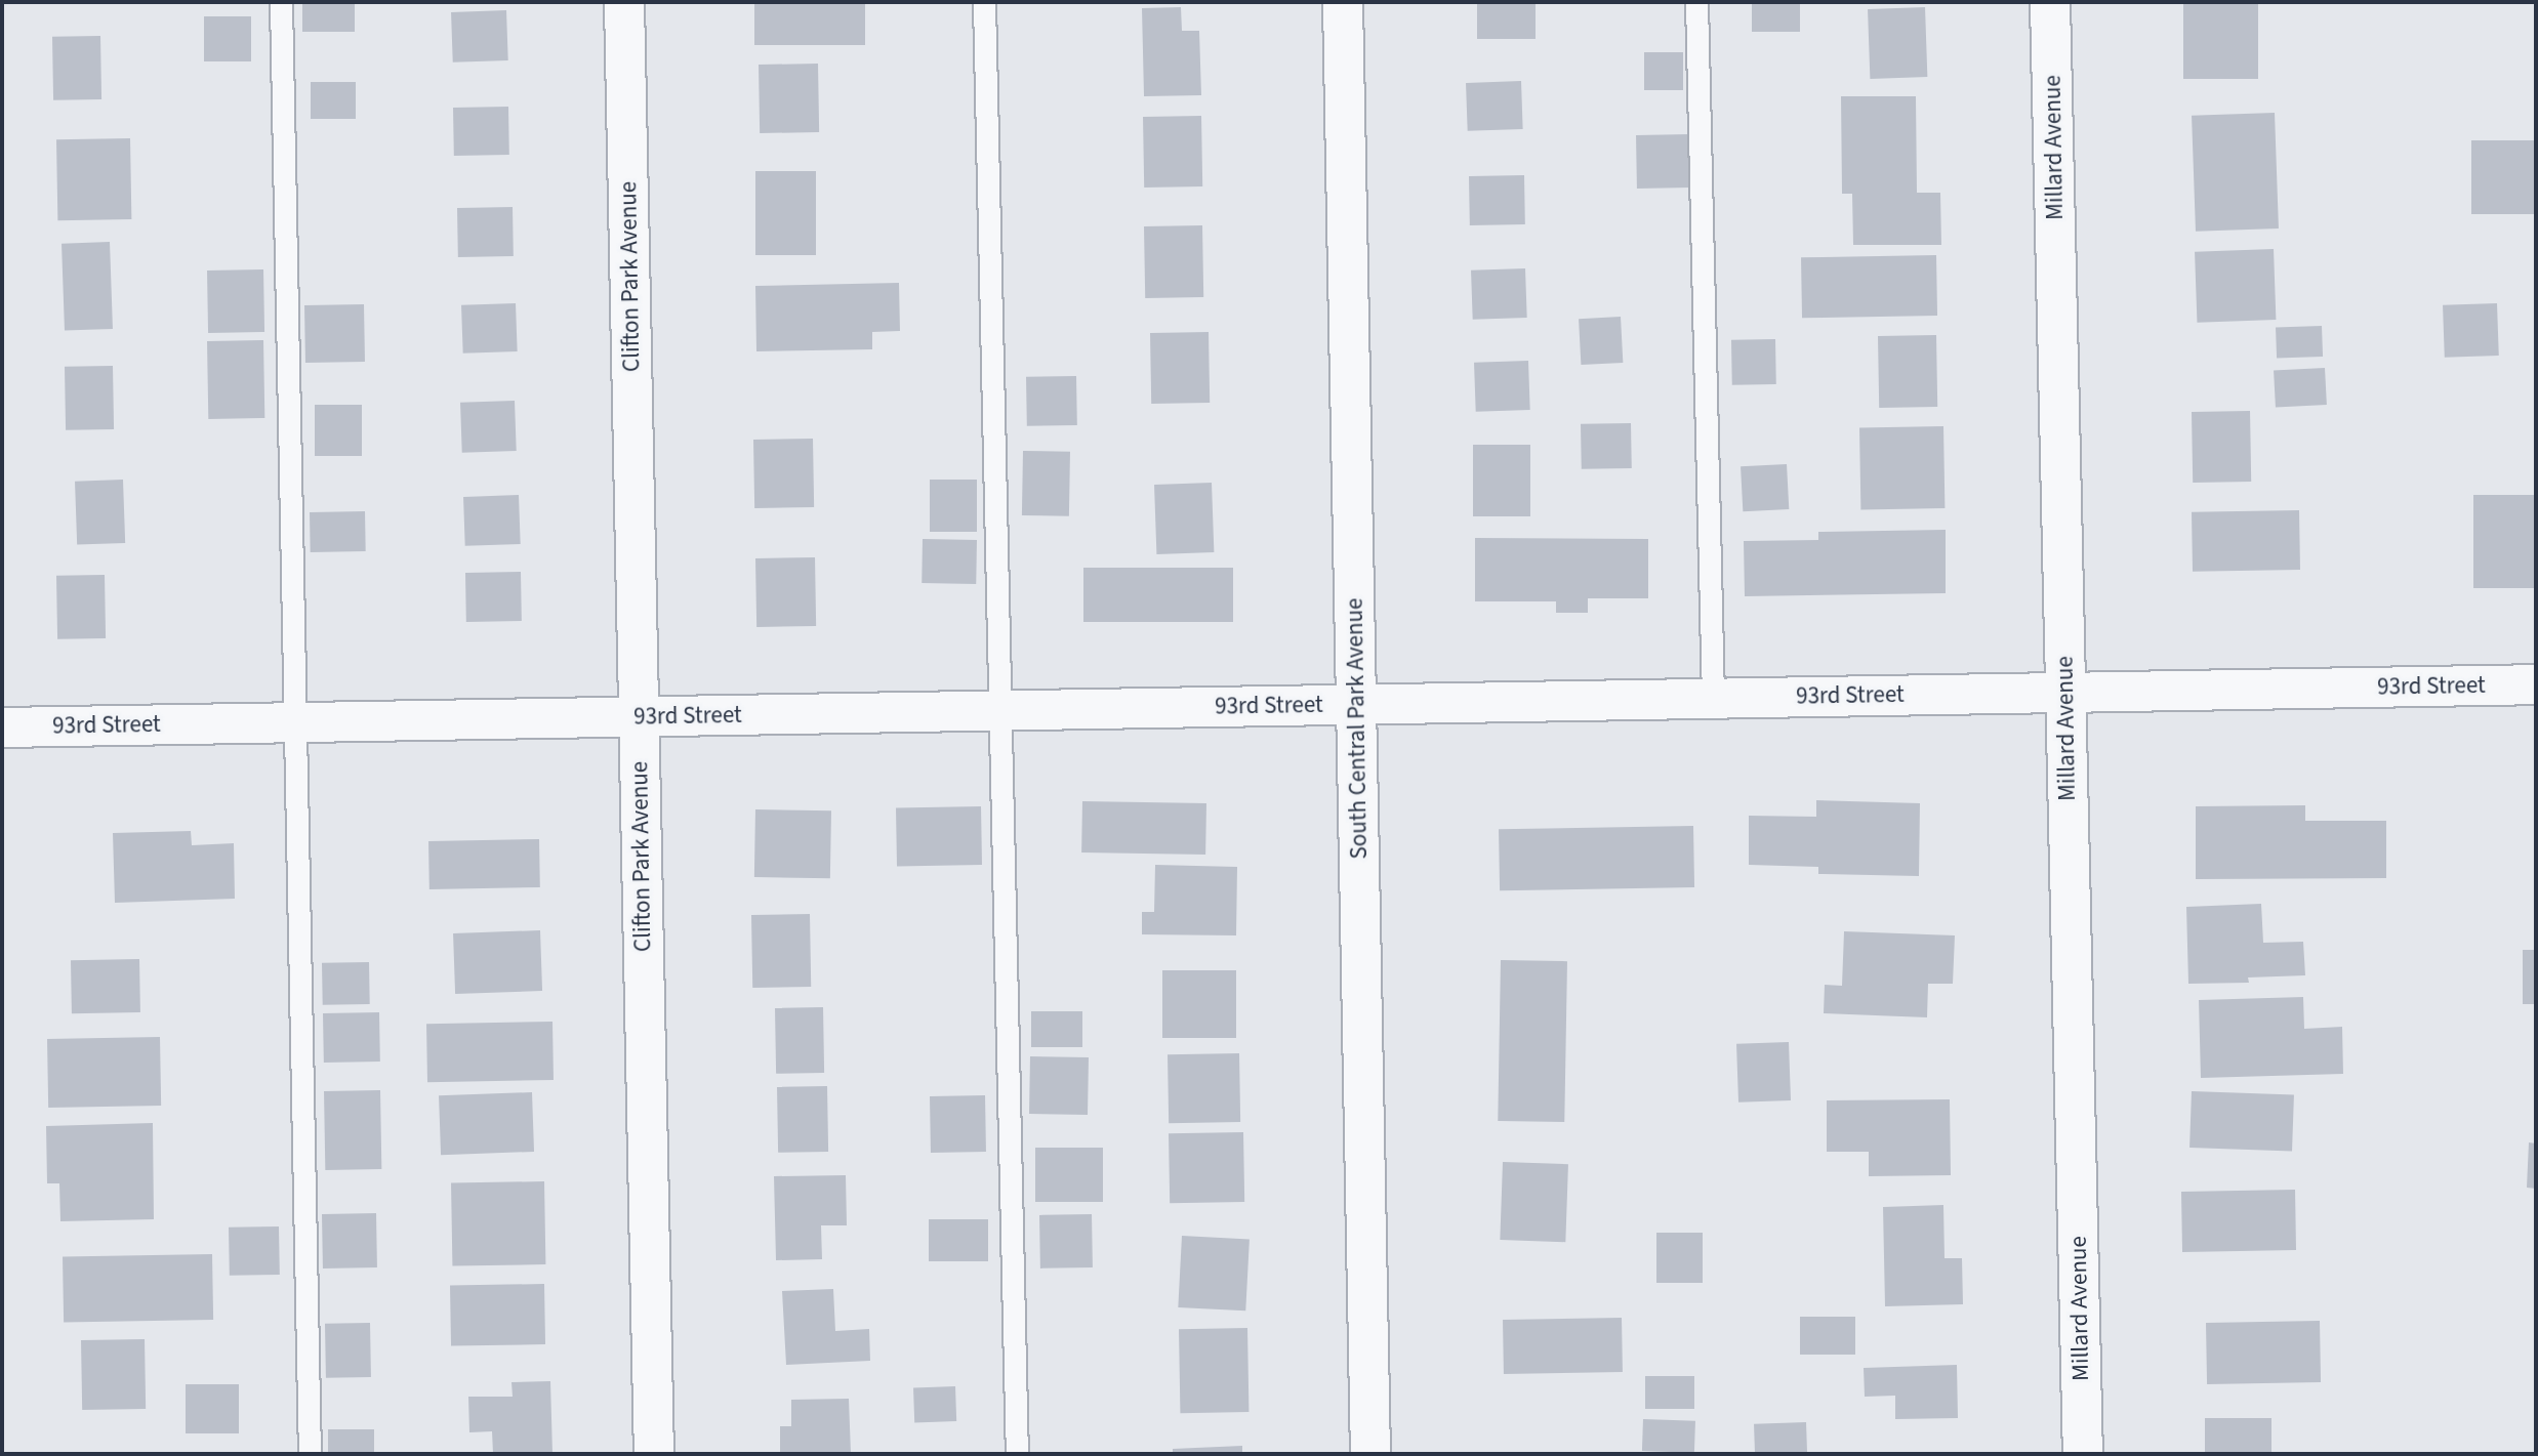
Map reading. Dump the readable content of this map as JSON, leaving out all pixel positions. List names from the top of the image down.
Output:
{
  "streets": {
    "street": [
      "Millard Avenue",
      "Clifton Park Avenue",
      "93rd Street",
      "South Central Park Avenue"
    ]
  },
  "crossings": [
    ["Millard Avenue", "93rd Street"],
    ["Clifton Park Avenue", "93rd Street"],
    ["93rd Street", "South Central Park Avenue"]
  ]
}
